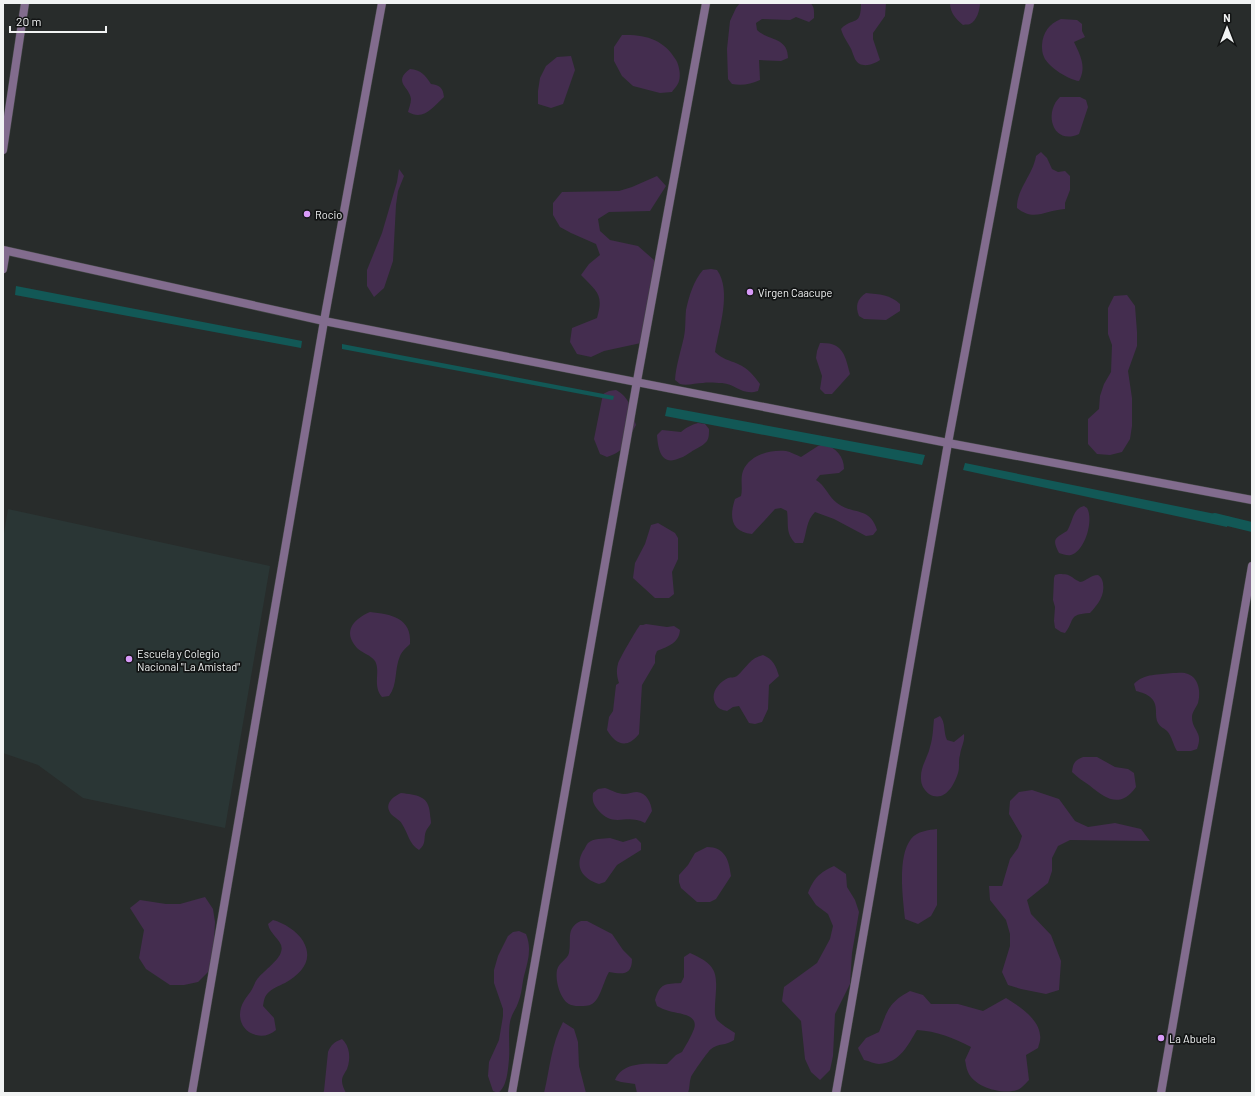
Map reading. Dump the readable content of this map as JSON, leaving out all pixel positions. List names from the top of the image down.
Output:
{
  "places": [
    "Rocio",
    "Virgen Caacupe",
    "Escuela y Colegio Nacional \"La Amistad\"",
    "La Abuela"
  ],
  "scale_bar": "20 m",
  "north": "top"
}
